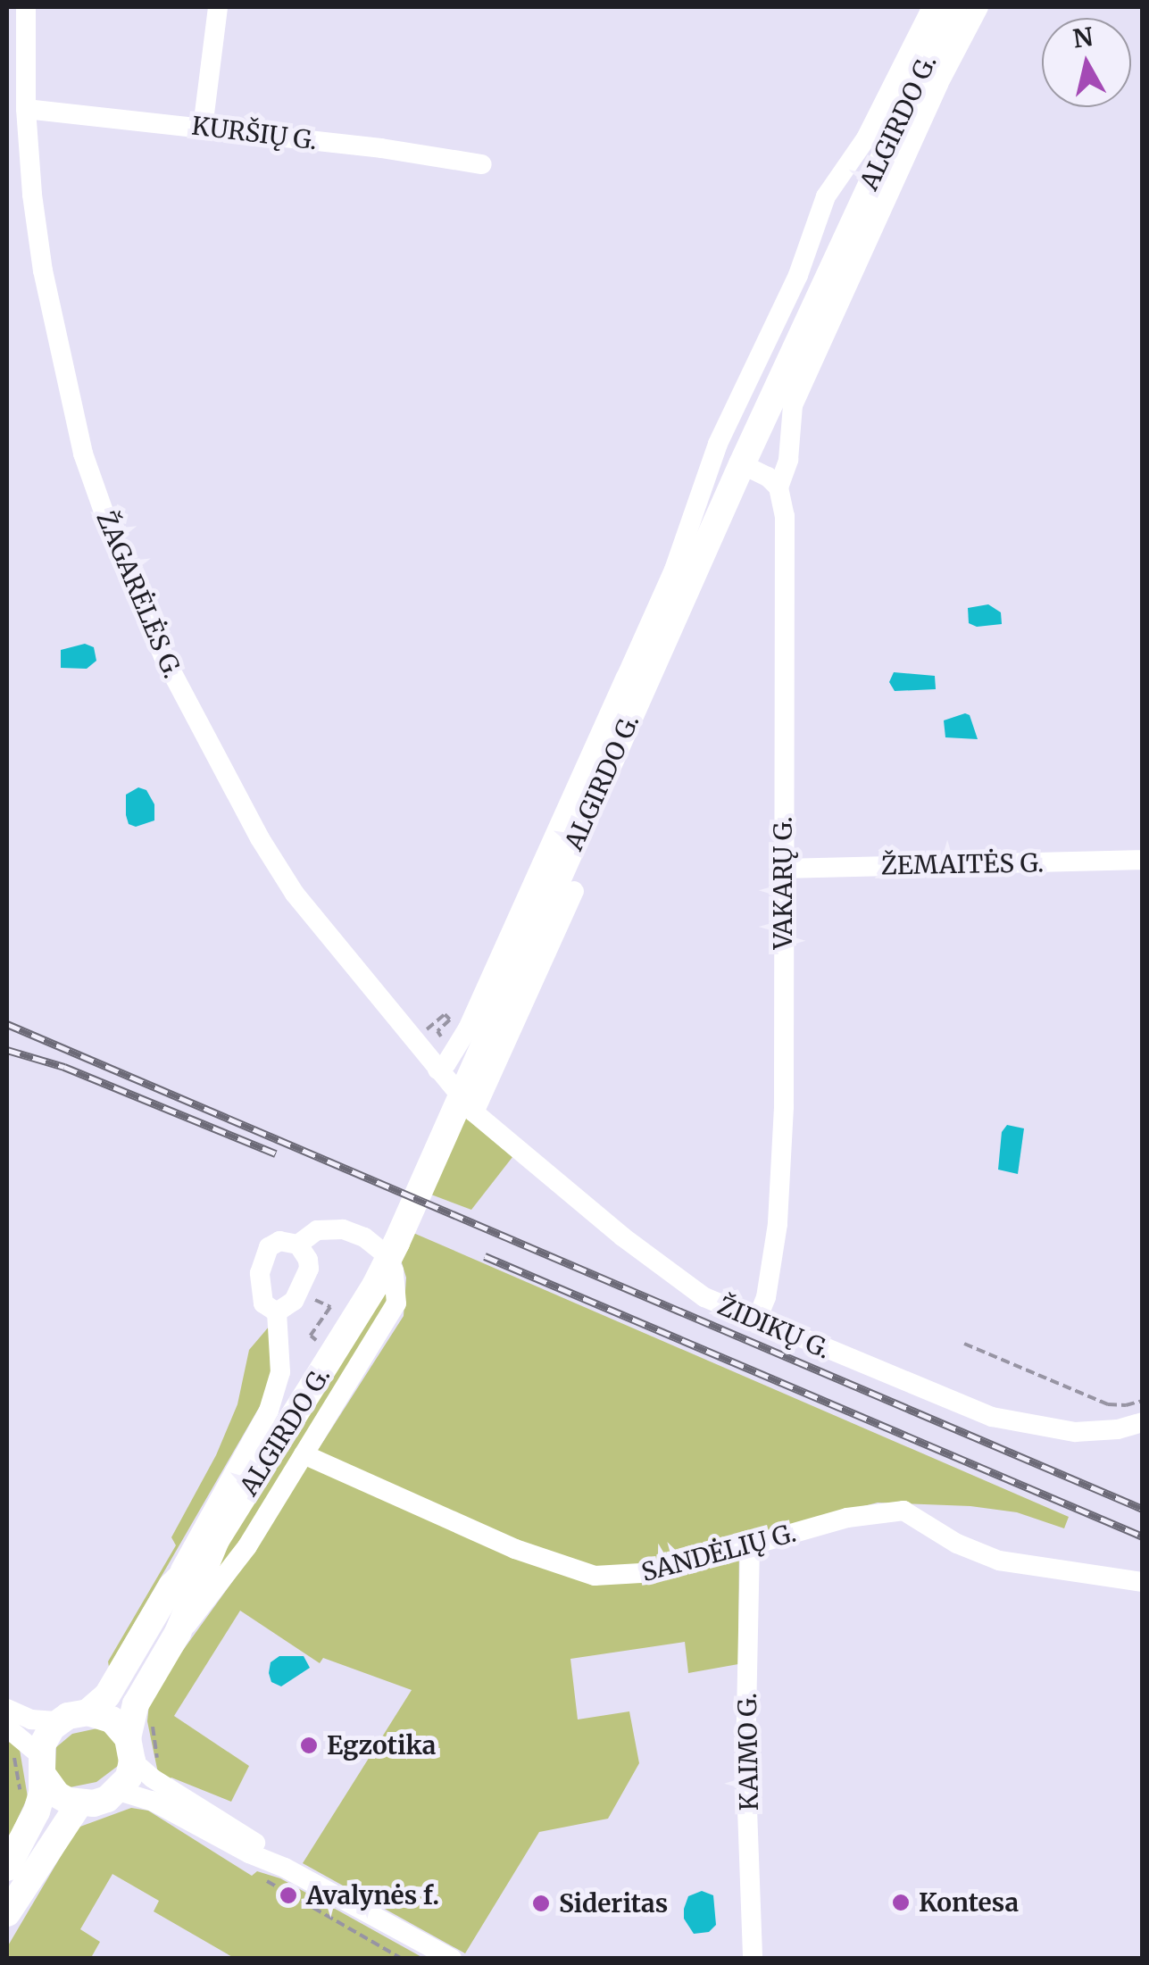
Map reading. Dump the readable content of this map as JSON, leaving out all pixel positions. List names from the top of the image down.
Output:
{
  "streets": {
    "main road": ["ALGIRDO G."],
    "street": [
      "KURŠIŲ G.",
      "ŽAGARĖLĖS G.",
      "ŽEMAITĖS G.",
      "VAKARŲ G.",
      "ŽIDIKŲ G.",
      "SANDĖLIŲ G.",
      "KAIMO G."
    ]
  },
  "crossings": [
    ["ALGIRDO G.", "VAKARŲ G."],
    ["KURŠIŲ G.", "ŽAGARĖLĖS G."],
    ["ŽAGARĖLĖS G.", "ŽIDIKŲ G."],
    ["ŽEMAITĖS G.", "VAKARŲ G."],
    ["VAKARŲ G.", "ŽIDIKŲ G."],
    ["SANDĖLIŲ G.", "KAIMO G."]
  ],
  "places": [
    "Egzotika",
    "Avalynės f.",
    "Kontesa",
    "Sideritas"
  ],
  "north": "top"
}
